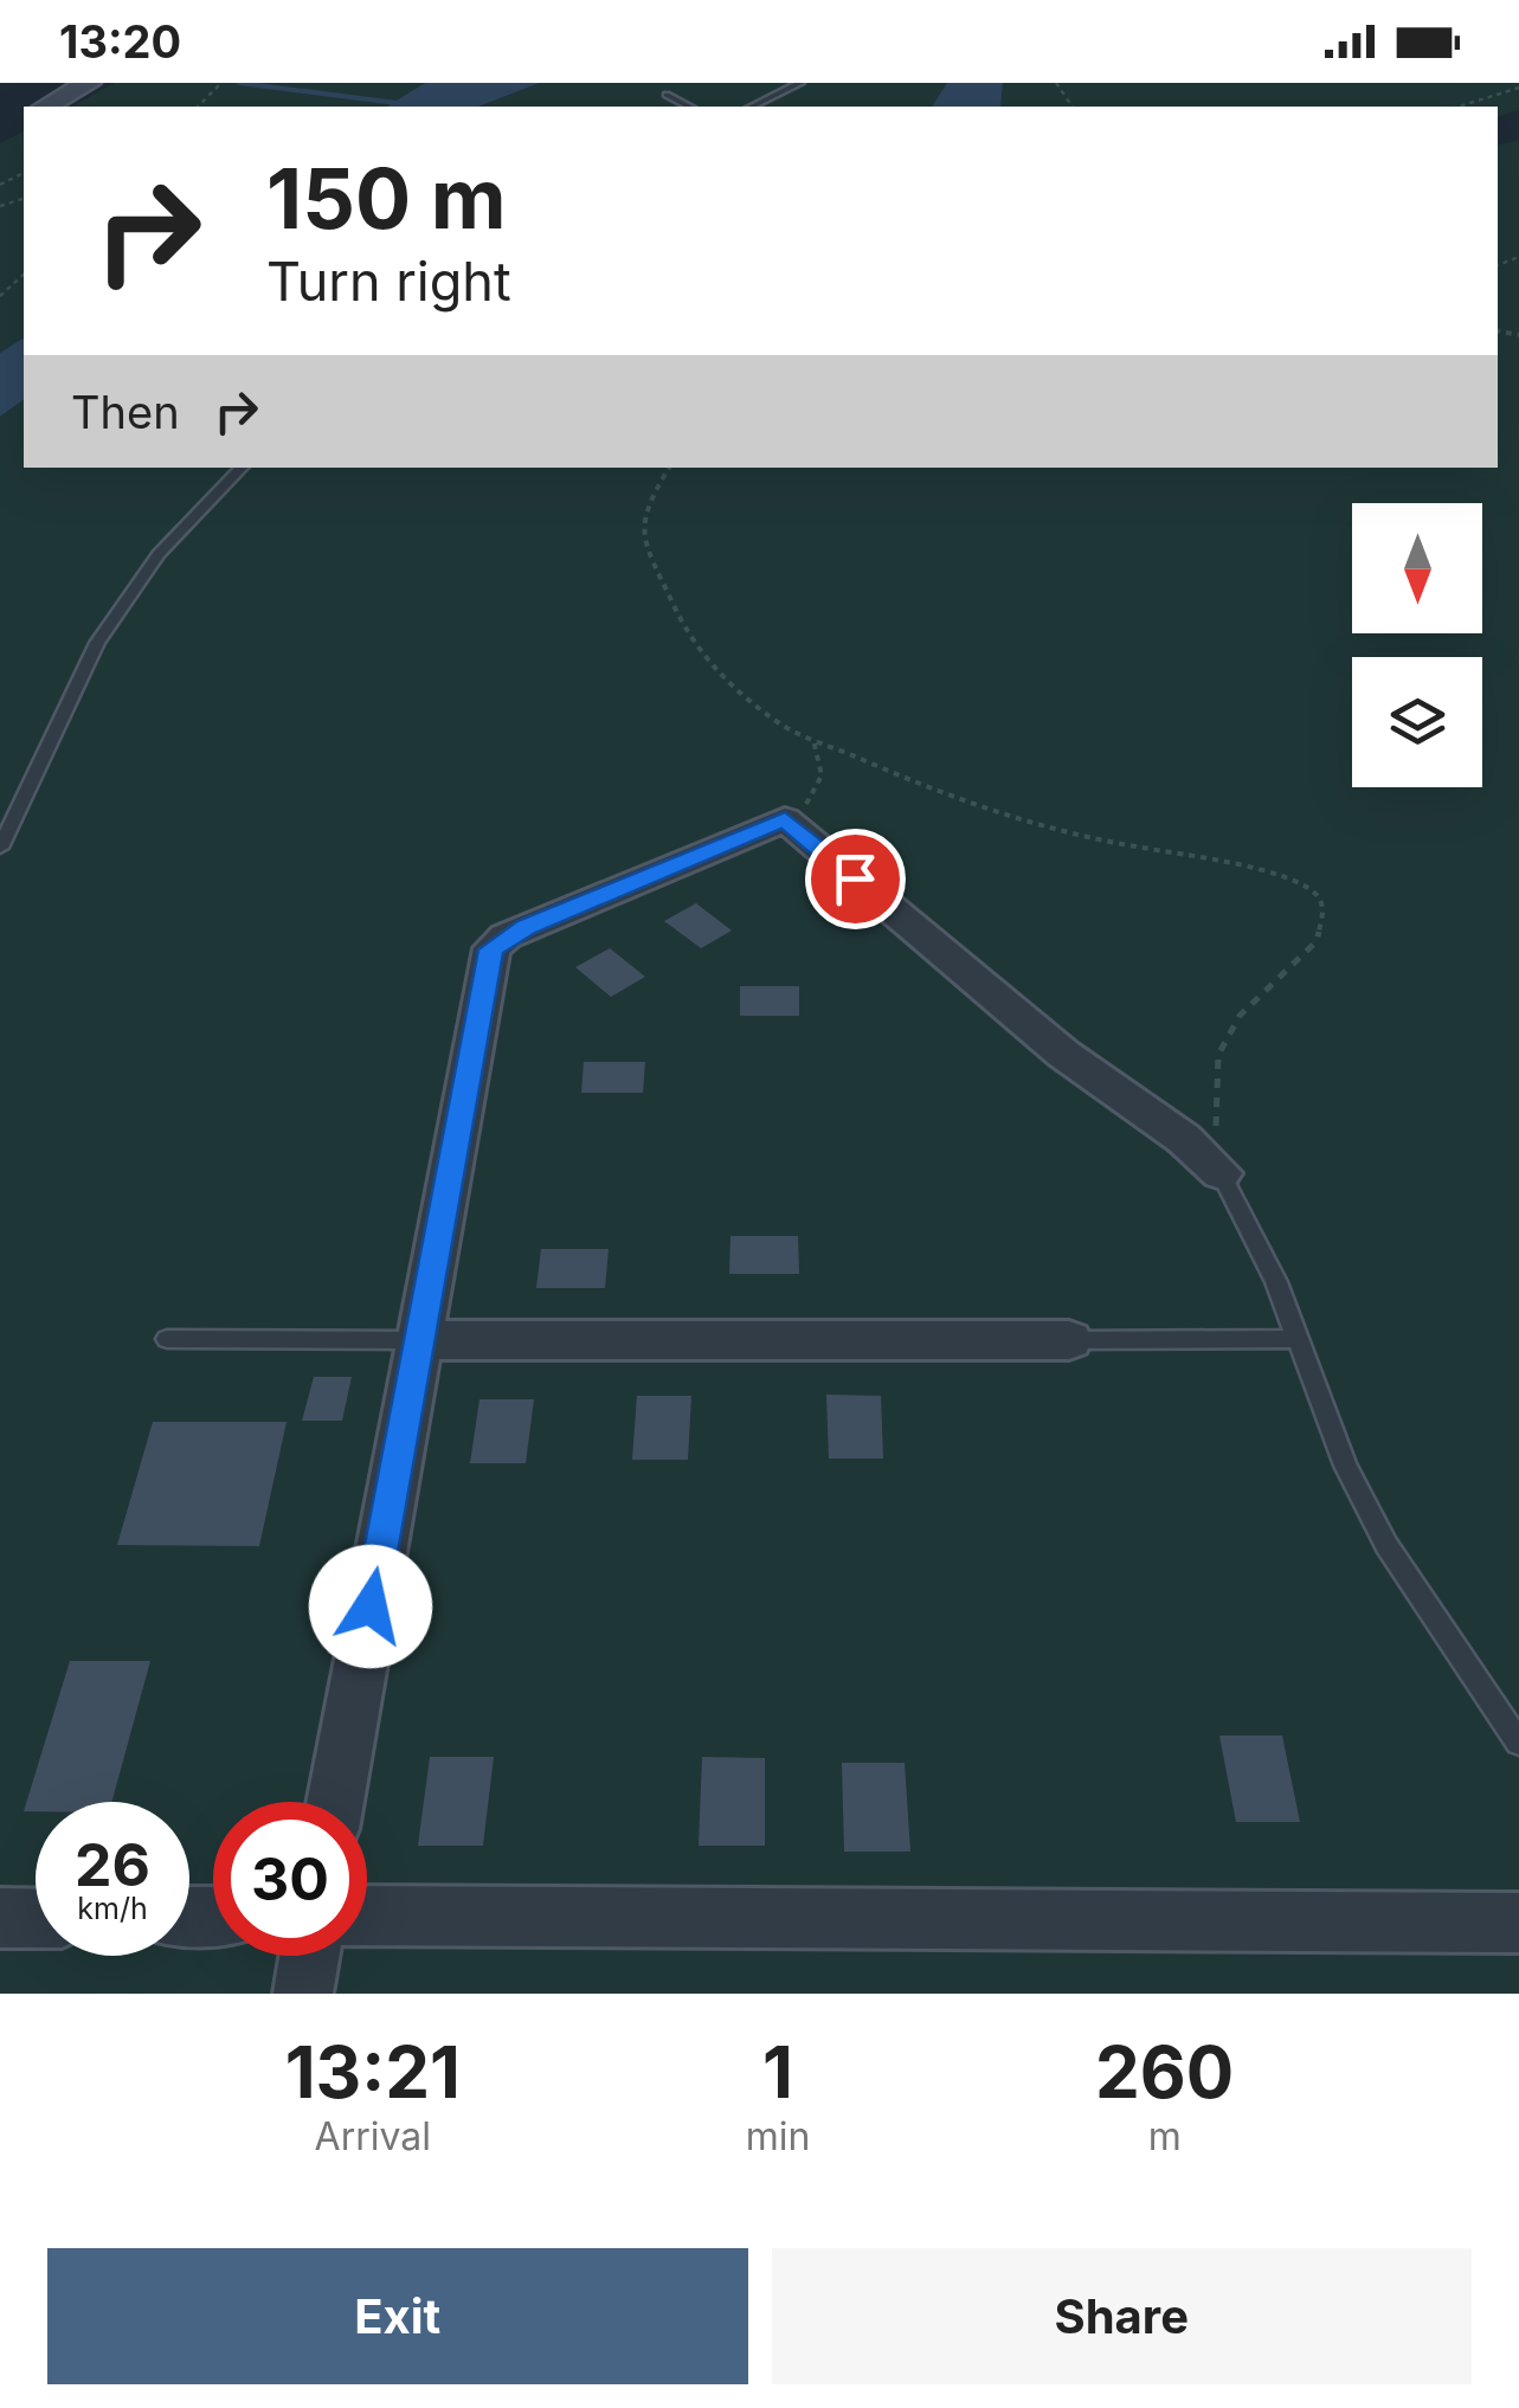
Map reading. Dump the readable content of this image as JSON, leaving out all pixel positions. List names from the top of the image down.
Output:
{
  "north": "bottom",
  "page": {
    "status": "13:20",
    "turn": ["150 m", "Turn right"],
    "then": "Then",
    "speed": "26 km/h",
    "limit": "30",
    "eta": [
      "13:21",
      "Arrival",
      "1",
      "min",
      "260",
      "m"
    ],
    "buttons": ["Exit", "Share"]
  }
}
